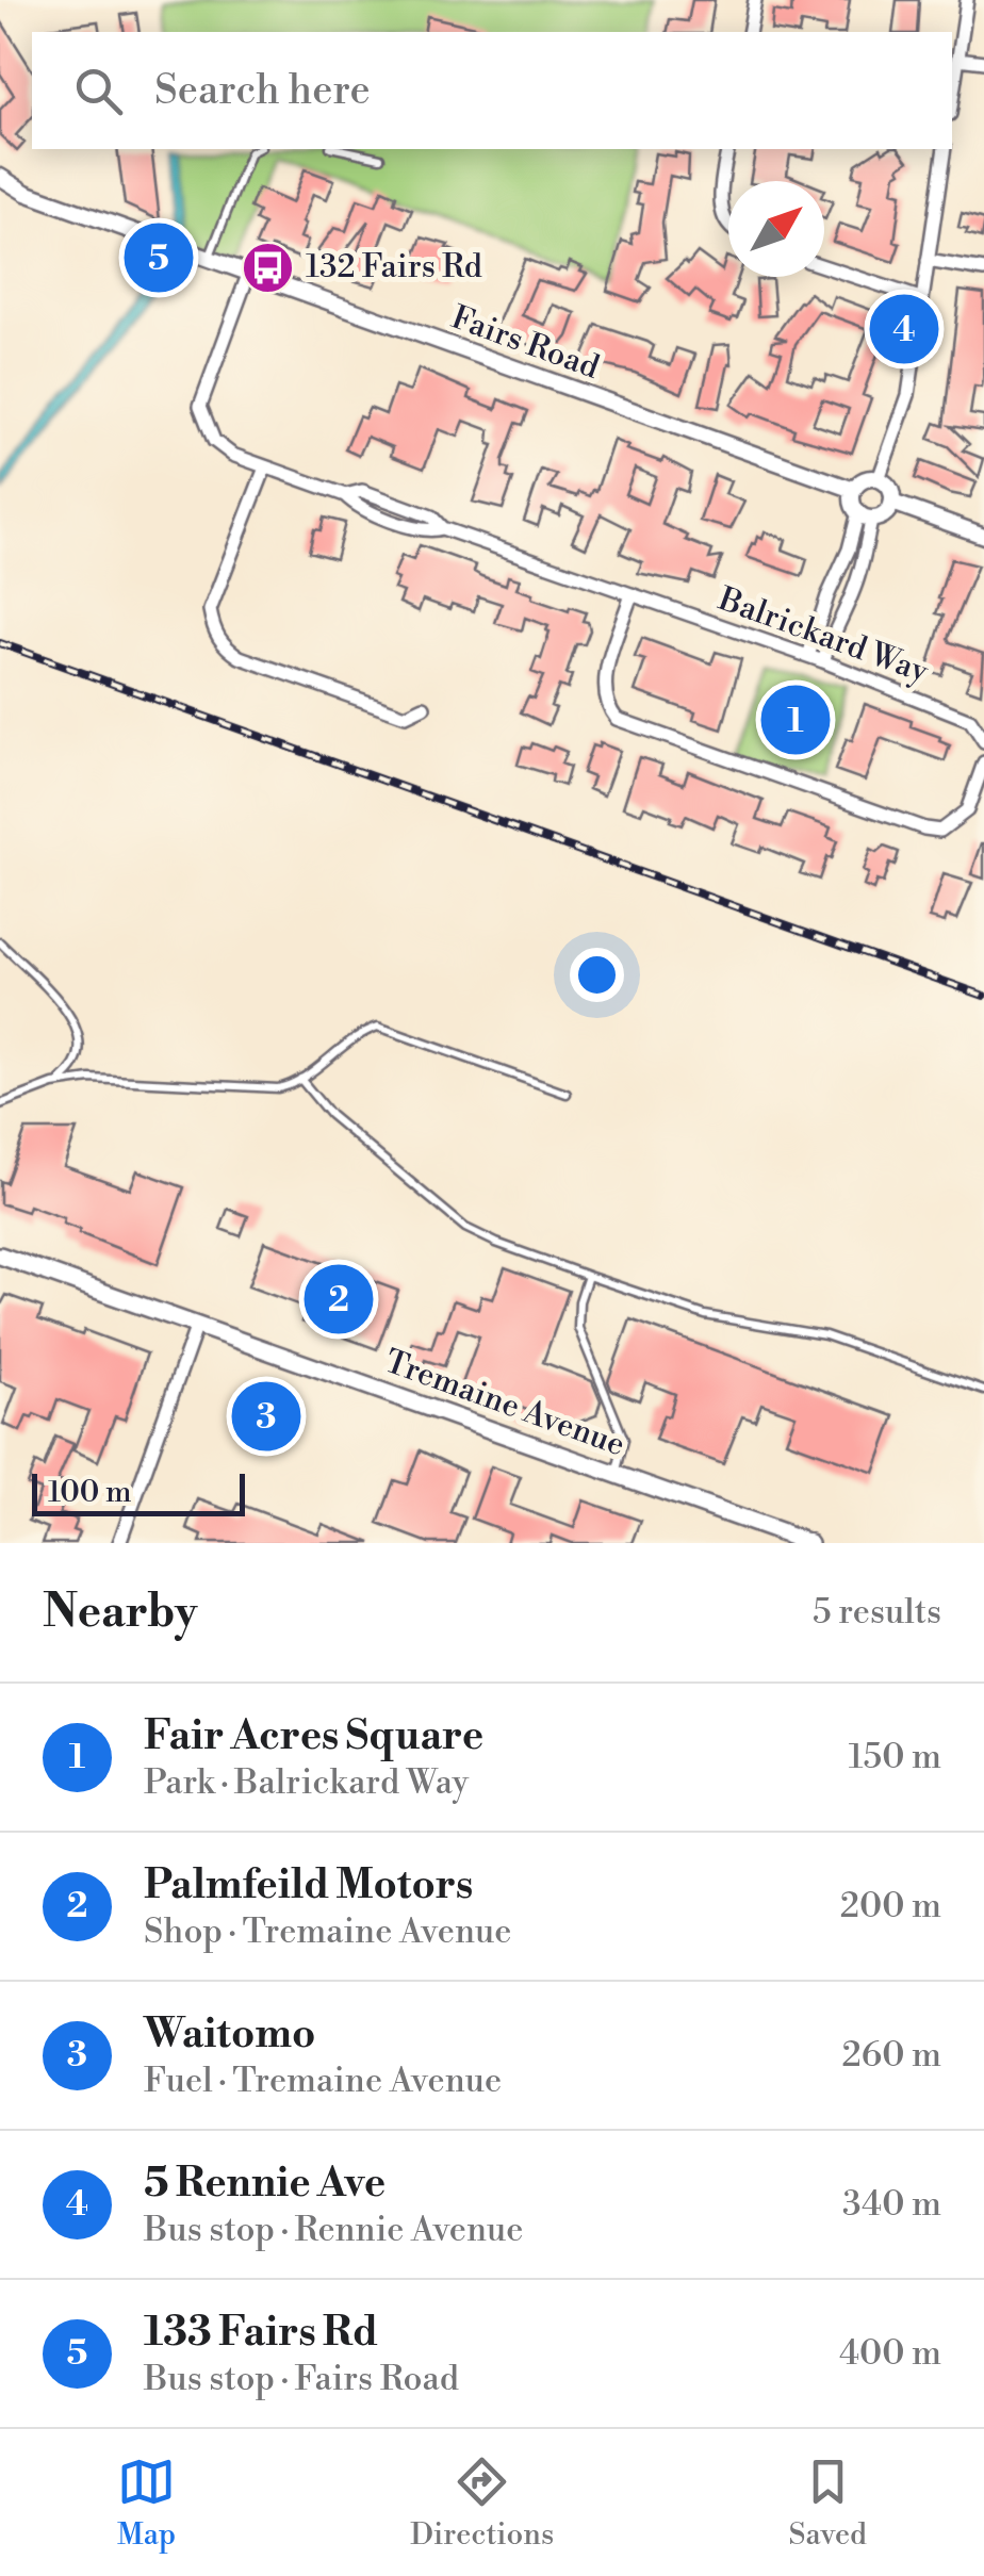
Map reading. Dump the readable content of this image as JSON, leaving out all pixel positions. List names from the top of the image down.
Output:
{
  "streets": {
    "main road": ["Tremaine Avenue"],
    "street": ["Fairs Road", "Balrickard Way"]
  },
  "crossings": [
    ["Fairs Road", "Balrickard Way"]
  ],
  "places": {
    "bus stop": ["132 Fairs Rd"]
  },
  "scale_bar": "100 m",
  "north": "top right",
  "page": {
    "search": "Search here",
    "pins": [
      "5",
      "4",
      "1",
      "2",
      "3"
    ],
    "scale": "100 m",
    "heading": ["Nearby", "5 results"],
    "list": [
      {
        "mark": "1",
        "name": "Fair Acres Square",
        "note": "Park · Balrickard Way",
        "value": "150 m"
      },
      {
        "mark": "2",
        "name": "Palmfeild Motors",
        "note": "Shop · Tremaine Avenue",
        "value": "200 m"
      },
      {
        "mark": "3",
        "name": "Waitomo",
        "note": "Fuel · Tremaine Avenue",
        "value": "260 m"
      },
      {
        "mark": "4",
        "name": "5 Rennie Ave",
        "note": "Bus stop · Rennie Avenue",
        "value": "340 m"
      },
      {
        "mark": "5",
        "name": "133 Fairs Rd",
        "note": "Bus stop · Fairs Road",
        "value": "400 m"
      }
    ],
    "nav": ["Map", "Directions", "Saved"]
  }
}
